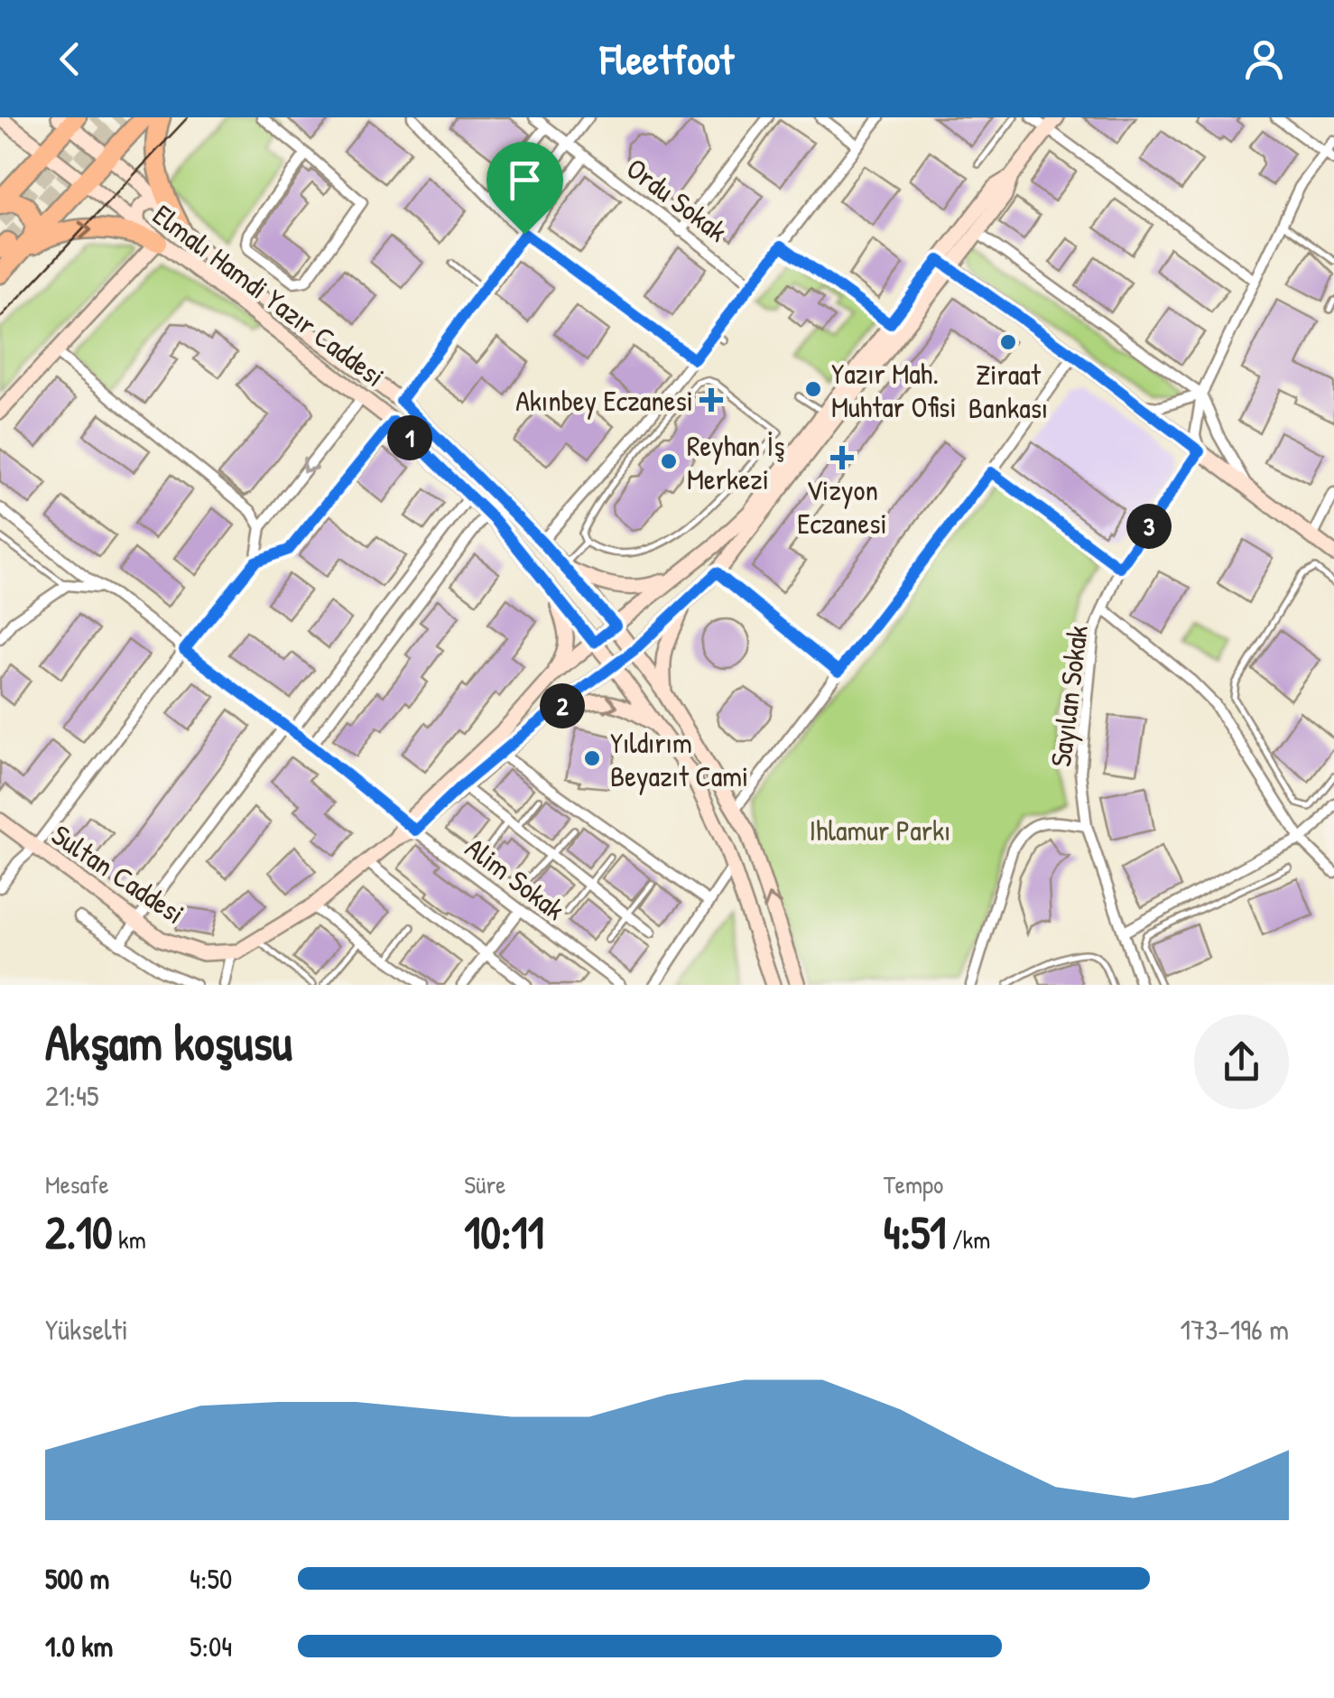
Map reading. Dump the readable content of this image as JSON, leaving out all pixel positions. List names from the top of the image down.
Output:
{
  "streets": {
    "street": [
      "Ordu Sokak",
      "Elmalı Hamdi Yazır Caddesi",
      "Sayılan Sokak",
      "Sultan Caddesi",
      "Alim Sokak"
    ]
  },
  "crossings": [
    ["Elmalı Hamdi Yazır Caddesi", "Sultan Caddesi"],
    ["Sultan Caddesi", "Alim Sokak"]
  ],
  "parks": ["Ihlamur Parkı"],
  "places": {
    "other": [
      "Ziraat Bankası",
      "Yazır Mah. Muhtar Ofisi",
      "Reyhan İş Merkezi",
      "Yıldırım Beyazıt Cami"
    ],
    "health": ["Akınbey Eczanesi", "Vizyon Eczanesi"]
  },
  "page": {
    "header": "Fleetfoot",
    "pins": ["1", "3", "2"],
    "heading": ["Akşam koşusu", "21:45"],
    "stats": [
      ["Mesafe", "2.10 km"],
      ["Süre", "10:11"],
      ["Tempo", "4:51 /km"]
    ],
    "chart": ["Yükselti", "173–196 m"],
    "list": [
      {
        "name": "500 m",
        "note": "4:50"
      },
      {
        "name": "1.0 km",
        "note": "5:04"
      }
    ]
  }
}
